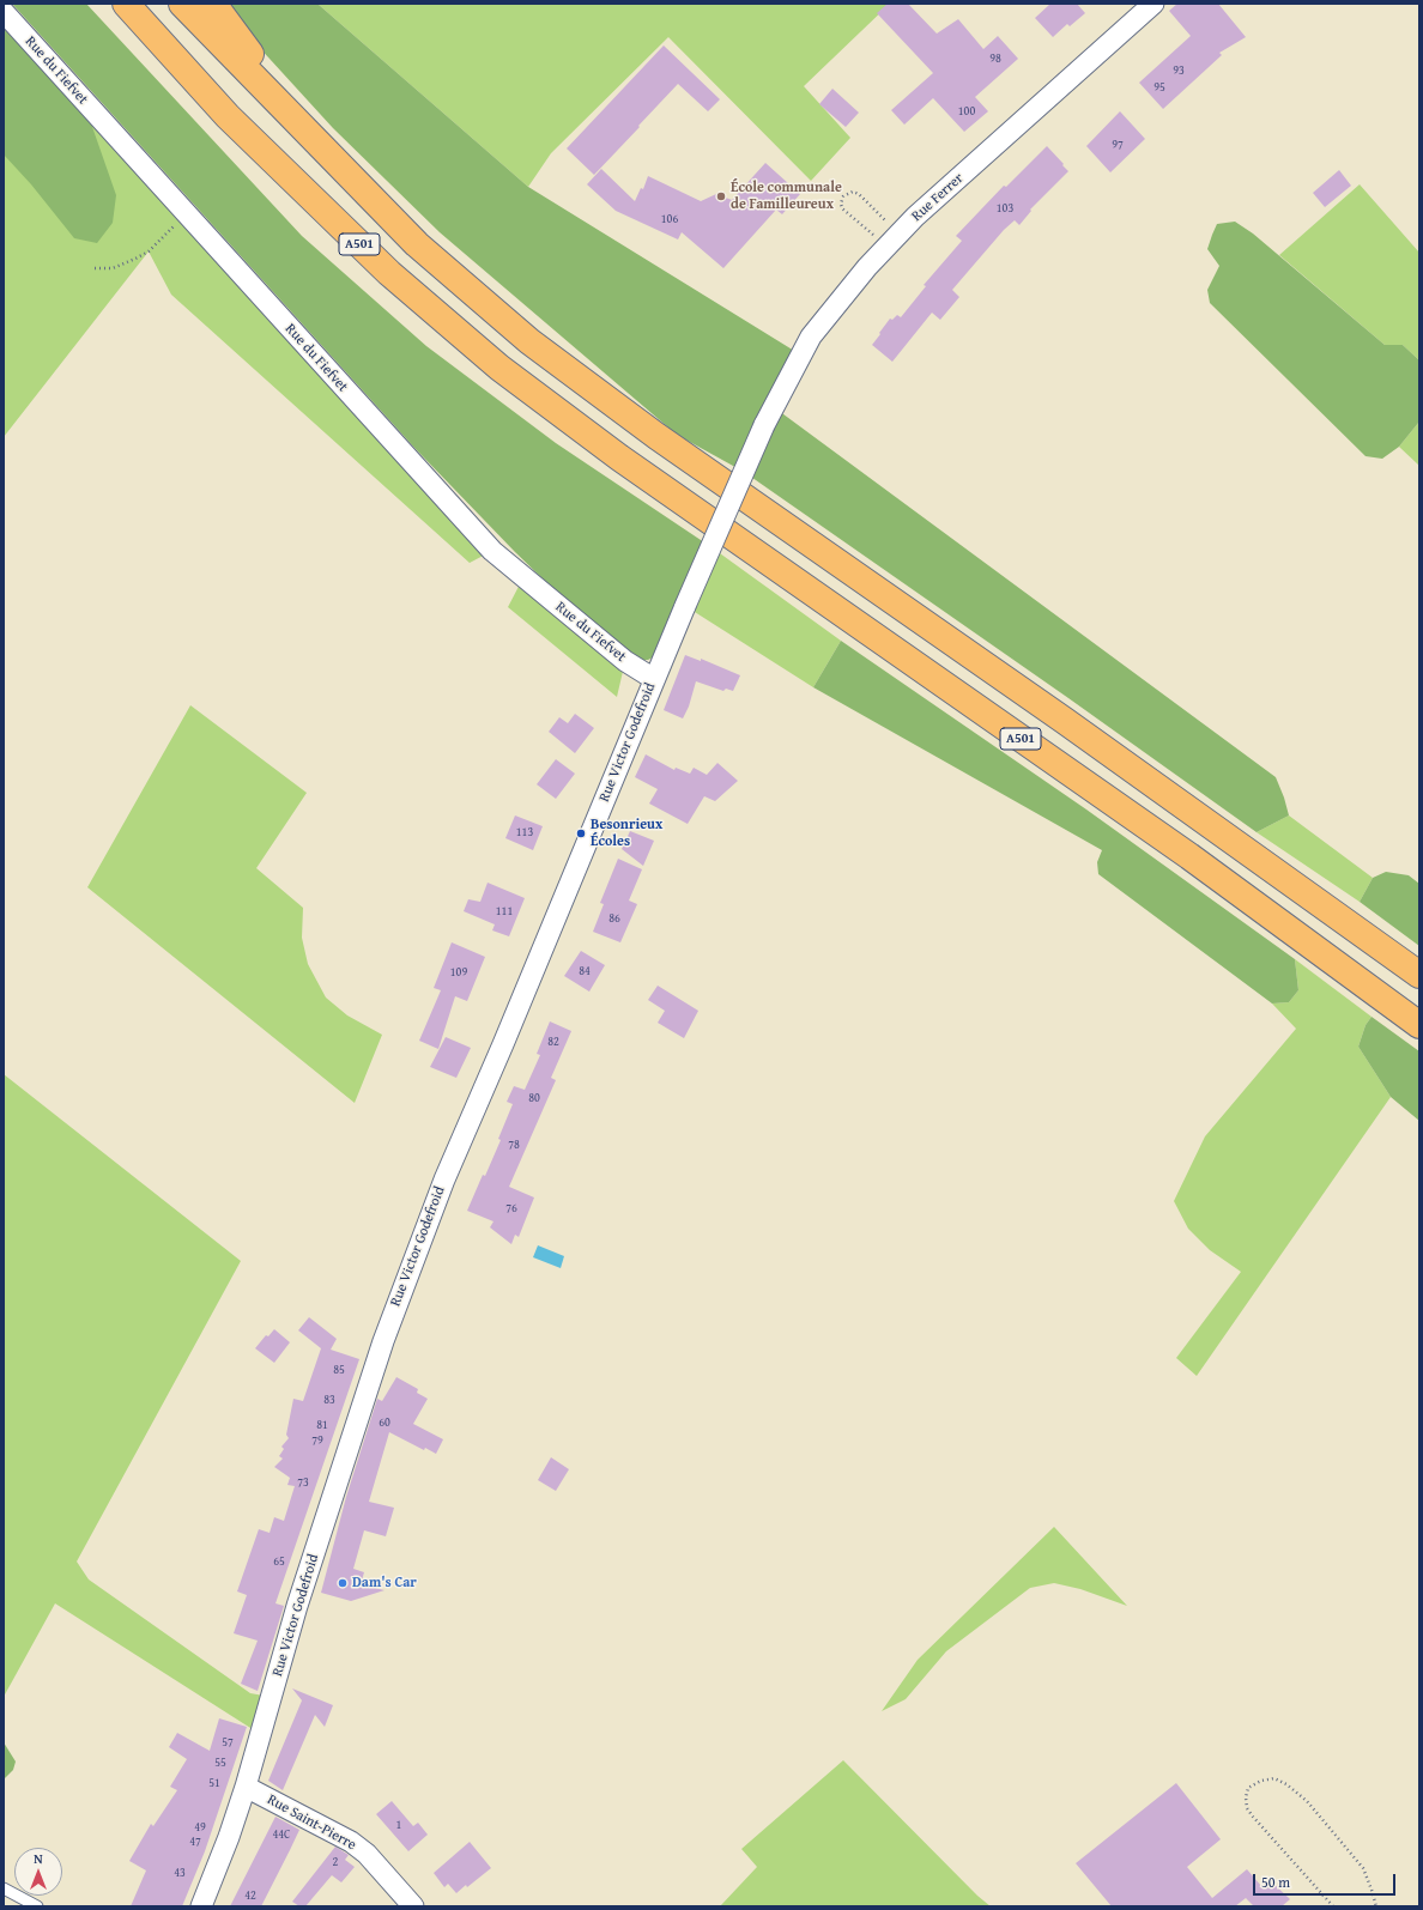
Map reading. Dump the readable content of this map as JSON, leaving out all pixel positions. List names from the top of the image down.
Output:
{
  "streets": {
    "highway": ["A501"],
    "street": [
      "Rue du Fiefvet",
      "Rue Ferrer",
      "Rue Victor Godefroid",
      "Rue Saint-Pierre"
    ]
  },
  "crossings": [
    ["Rue du Fiefvet", "Rue Victor Godefroid"],
    ["Rue Ferrer", "Rue Victor Godefroid"],
    ["Rue Victor Godefroid", "Rue Saint-Pierre"]
  ],
  "places": ["École communale de Familleureux", "Besonrieux Écoles", "Dam's Car"],
  "house_numbers": [
    "98",
    "93",
    "95",
    "100",
    "97",
    "103",
    "106",
    "113",
    "111",
    "86",
    "84",
    "109",
    "82",
    "80",
    "78",
    "76",
    "85",
    "83",
    "60",
    "81",
    "79",
    "73",
    "65",
    "57",
    "55",
    "51",
    "1",
    "49",
    "44C",
    "47",
    "2",
    "43",
    "42"
  ],
  "scale_bar": "50 m",
  "north": "top"
}
